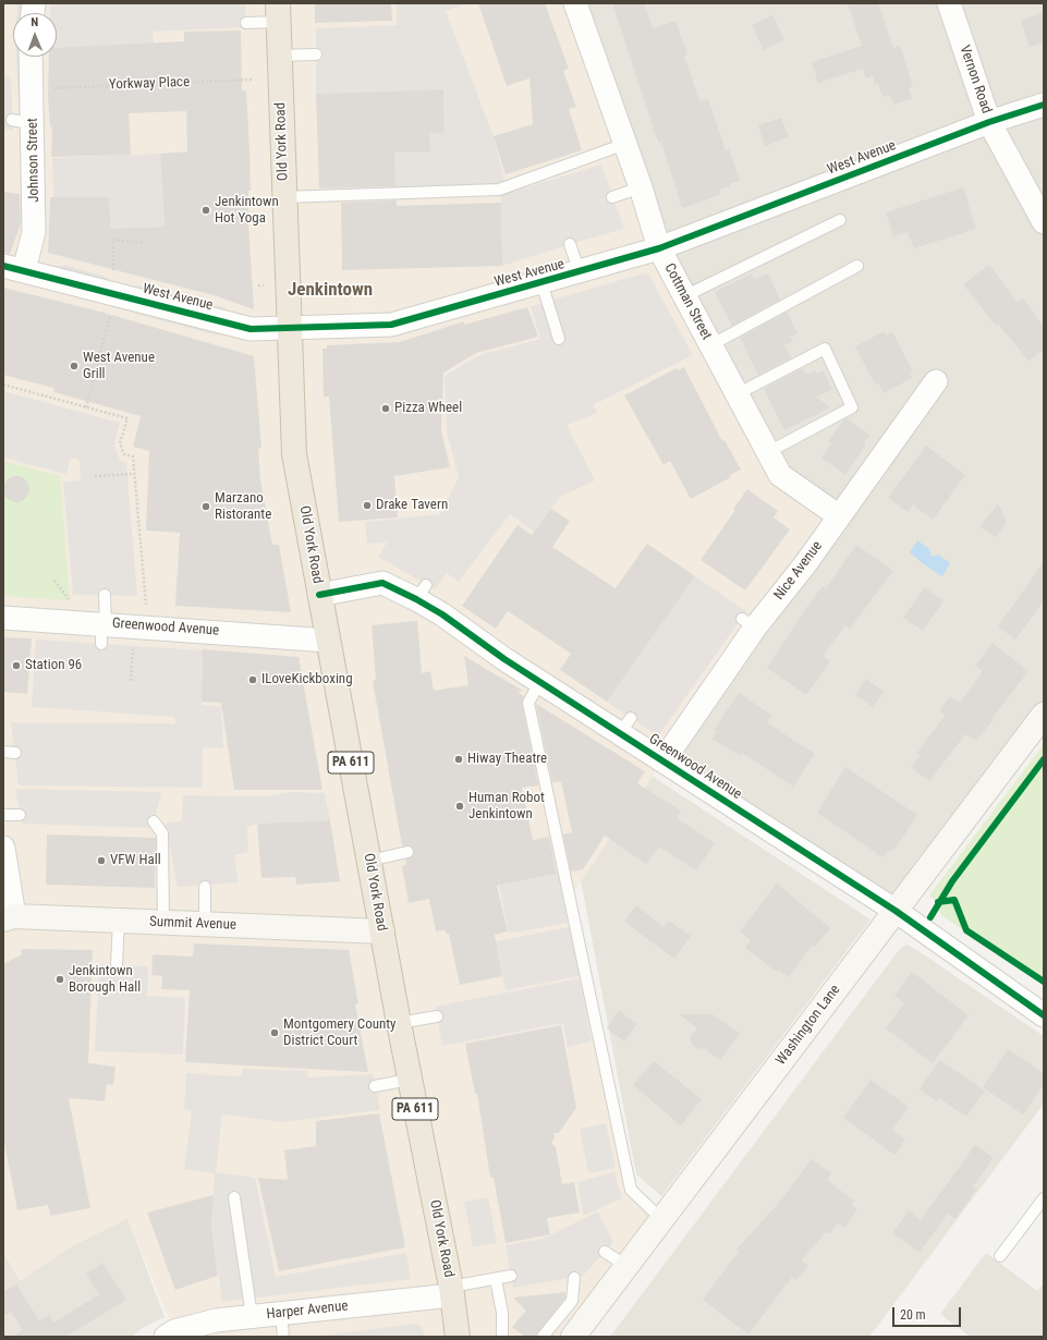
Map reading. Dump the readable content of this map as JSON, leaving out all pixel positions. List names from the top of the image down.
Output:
{
  "streets": {
    "highway": ["Old York Road", "PA 611"],
    "main road": ["Summit Avenue", "Washington Lane"],
    "street": [
      "Vernon Road",
      "West Avenue",
      "Johnson Street",
      "Cottman Street",
      "Nice Avenue",
      "Greenwood Avenue",
      "Harper Avenue"
    ],
    "path": ["Yorkway Place"]
  },
  "crossings": [
    ["Vernon Road", "West Avenue"],
    ["Old York Road", "West Avenue"],
    ["Old York Road", "Greenwood Avenue"],
    ["Old York Road", "Summit Avenue"],
    ["Old York Road", "Harper Avenue"],
    ["West Avenue", "Johnson Street"],
    ["West Avenue", "Cottman Street"],
    ["Cottman Street", "Nice Avenue"],
    ["Nice Avenue", "Greenwood Avenue"],
    ["Greenwood Avenue", "Washington Lane"]
  ],
  "districts": ["Jenkintown"],
  "places": [
    "Jenkintown Hot Yoga",
    "West Avenue Grill",
    "Pizza Wheel",
    "Drake Tavern",
    "Marzano Ristorante",
    "Station 96",
    "ILoveKickboxing",
    "Hiway Theatre",
    "Human Robot Jenkintown",
    "VFW Hall",
    "Jenkintown Borough Hall",
    "Montgomery County District Court"
  ],
  "scale_bar": "20 m",
  "north": "top"
}
